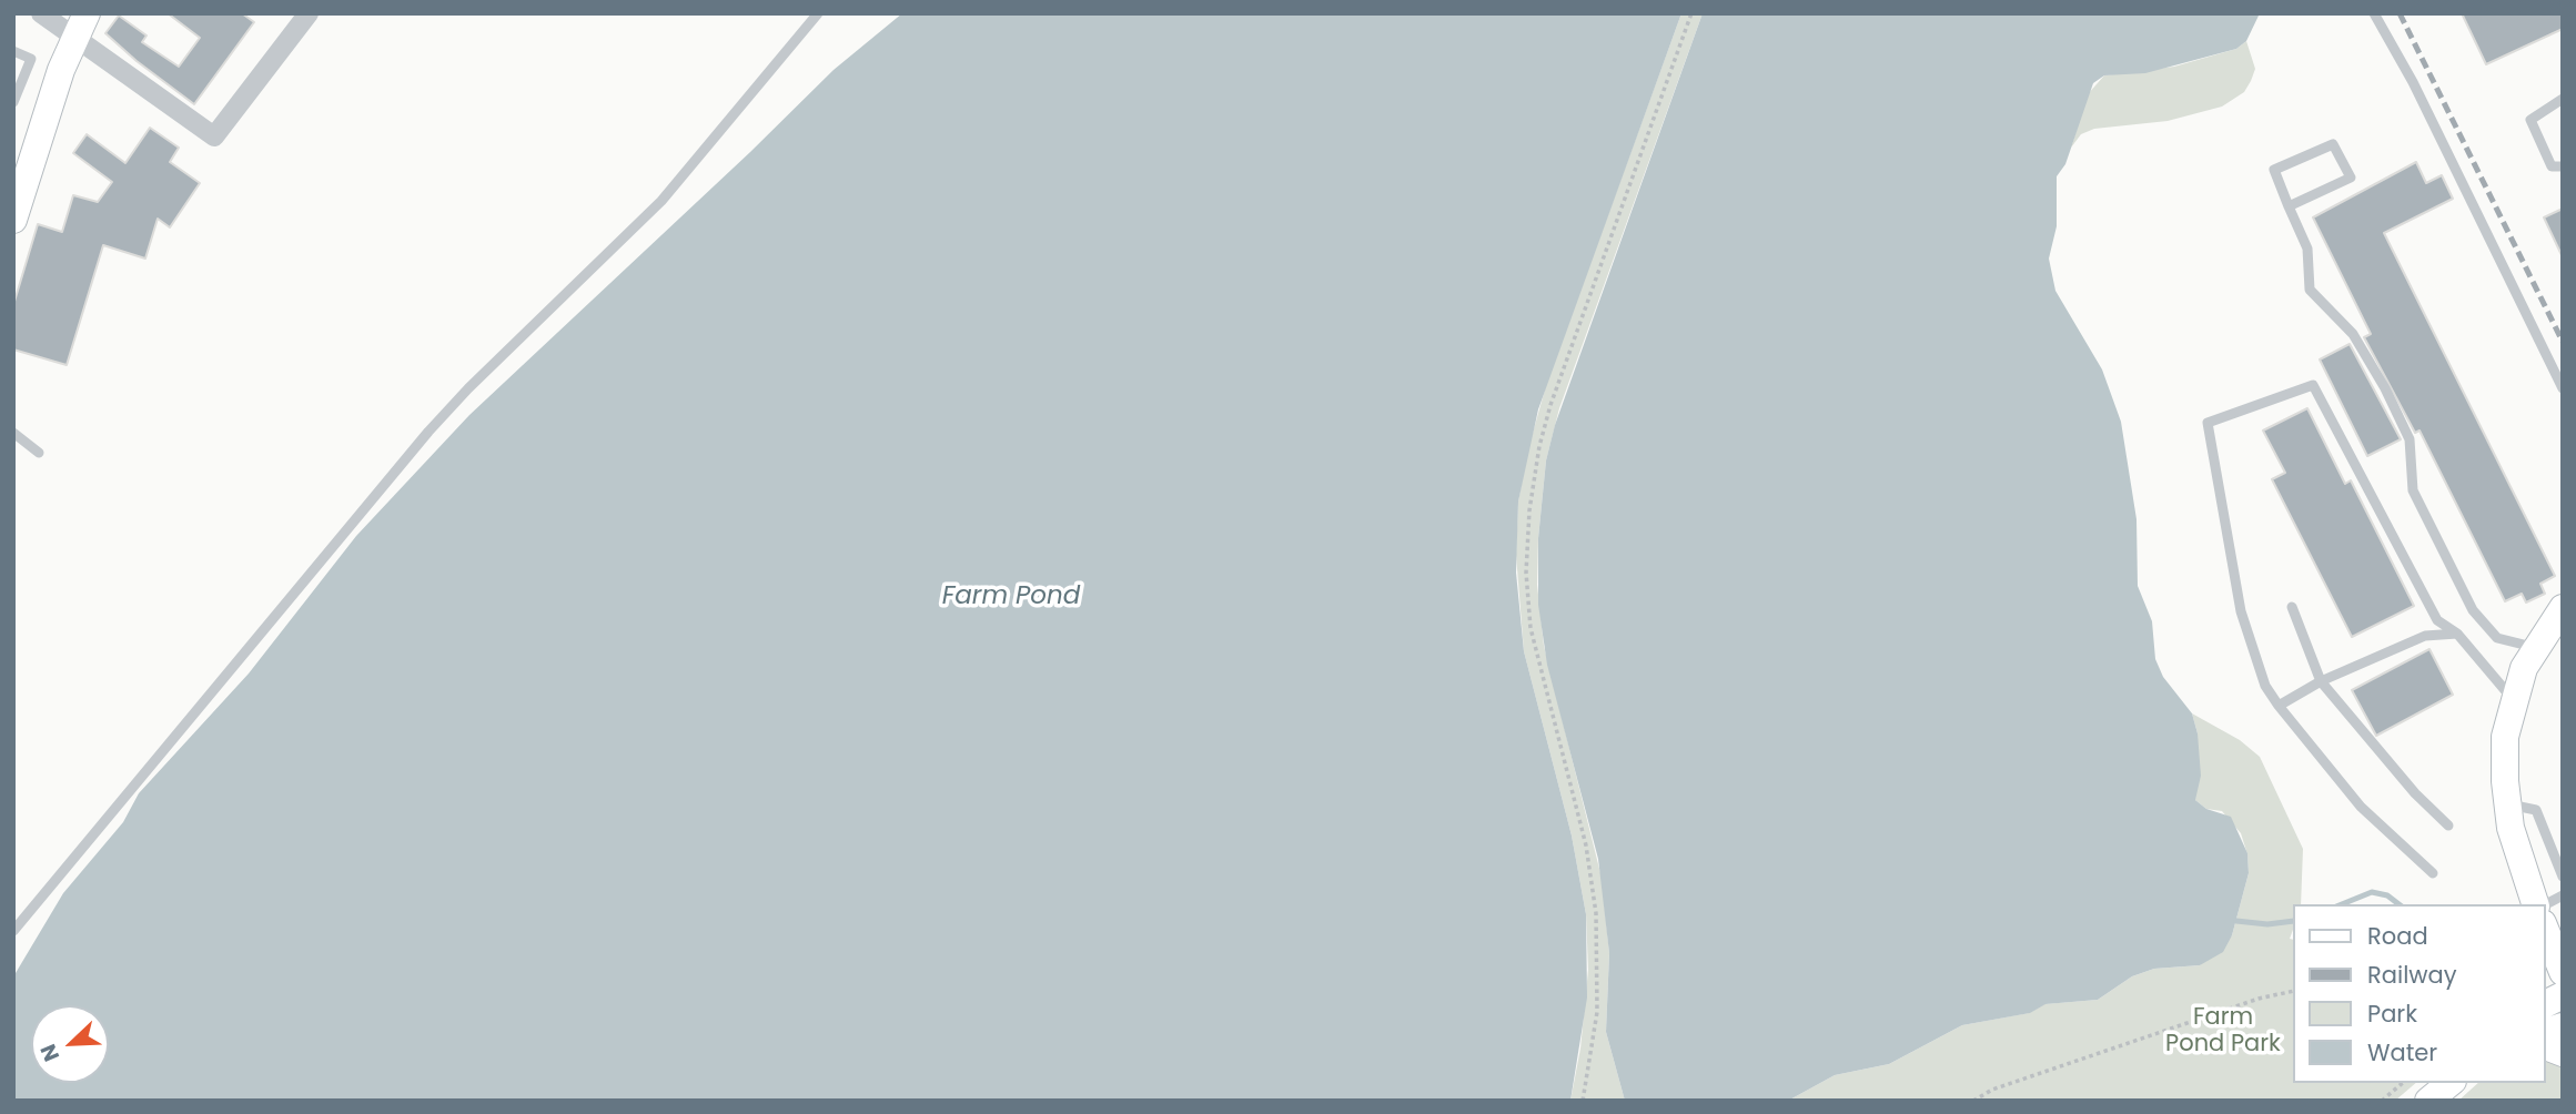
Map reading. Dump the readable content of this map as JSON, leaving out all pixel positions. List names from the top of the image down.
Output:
{
  "water": ["Farm Pond"],
  "parks": ["Farm Pond Park"],
  "legend": [
    "Road",
    "Railway",
    "Park",
    "Water"
  ],
  "north": "bottom left"
}
